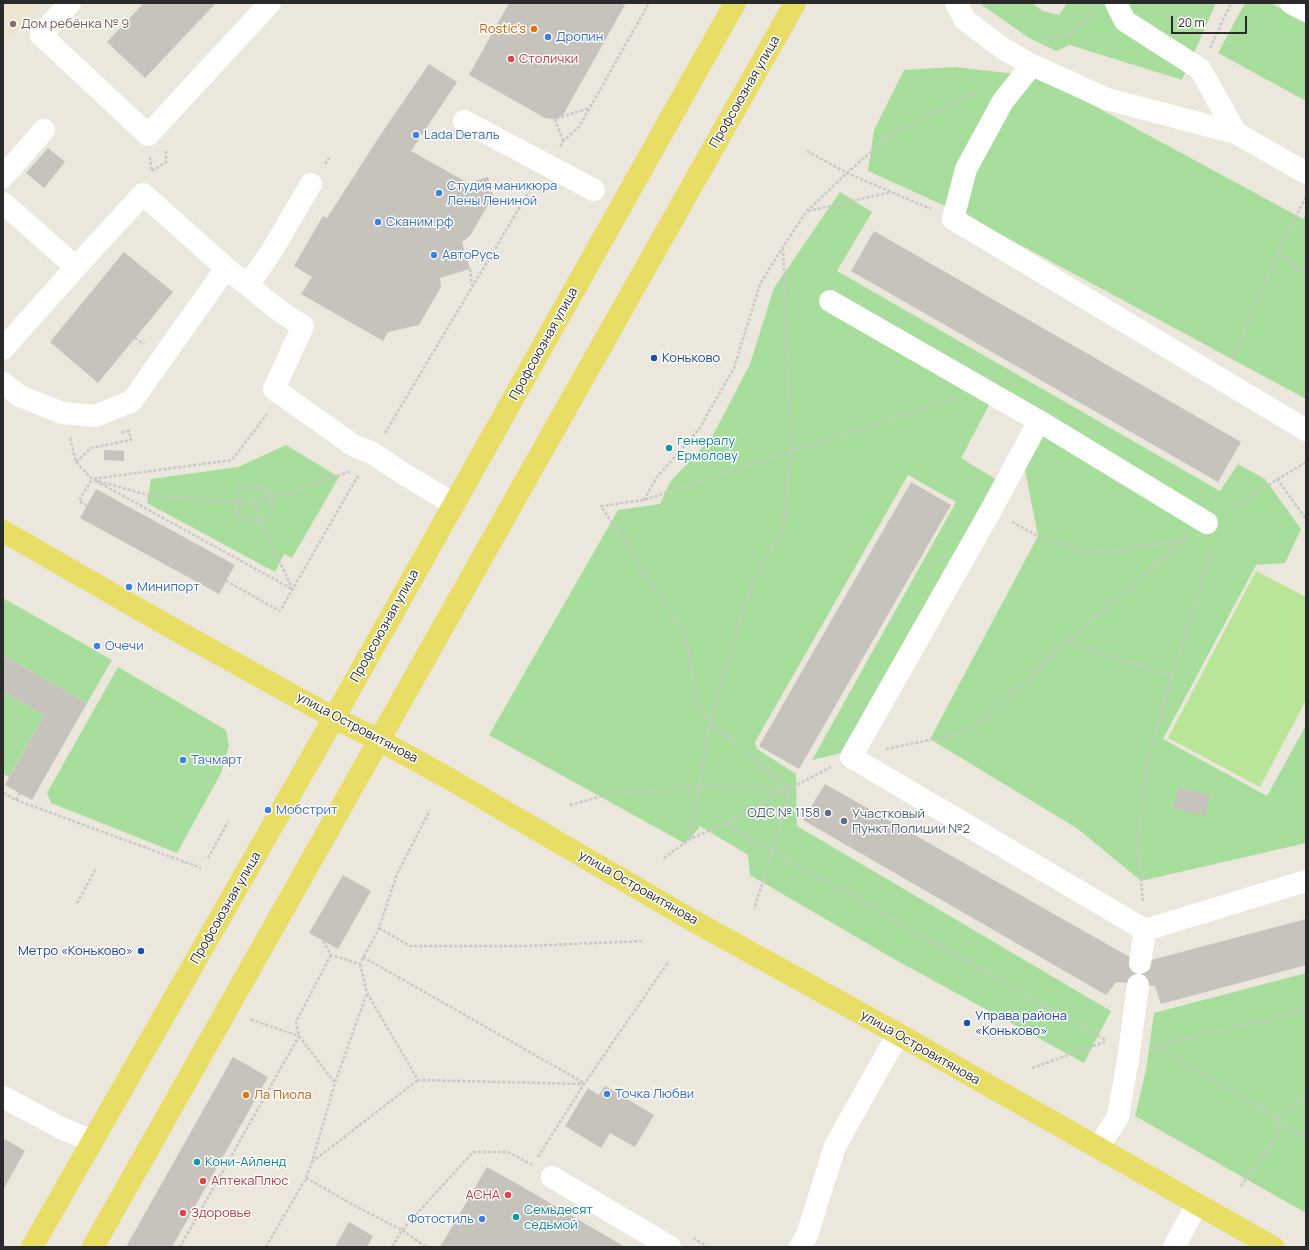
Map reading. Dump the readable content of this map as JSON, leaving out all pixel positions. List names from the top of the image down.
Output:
{
  "streets": {
    "main road": ["Профсоюзная улица", "улица Островитянова"]
  },
  "crossings": [
    ["Профсоюзная улица", "улица Островитянова"]
  ],
  "places": [
    "Дом ребёнка № 9",
    "Rostic's",
    "Дропин",
    "Столички",
    "Lada Dеталь",
    "Студия маникюра Лены Лениной",
    "Сканим.рф",
    "АвтоРусь",
    "Коньково",
    "генералу Ермолову",
    "Минипорт",
    "Очечи",
    "Тачмарт",
    "Мобстрит",
    "ОДС № 1158",
    "Участковый Пункт Полиции №2",
    "Метро «Коньково»",
    "Управа района «Коньково»",
    "Точка Любви",
    "Ла Пиола",
    "Кони-Айленд",
    "АптекаПлюс",
    "АСНА",
    "Здоровье",
    "Семьдесят седьмой",
    "Фотостиль"
  ],
  "scale_bar": "20 m"
}
